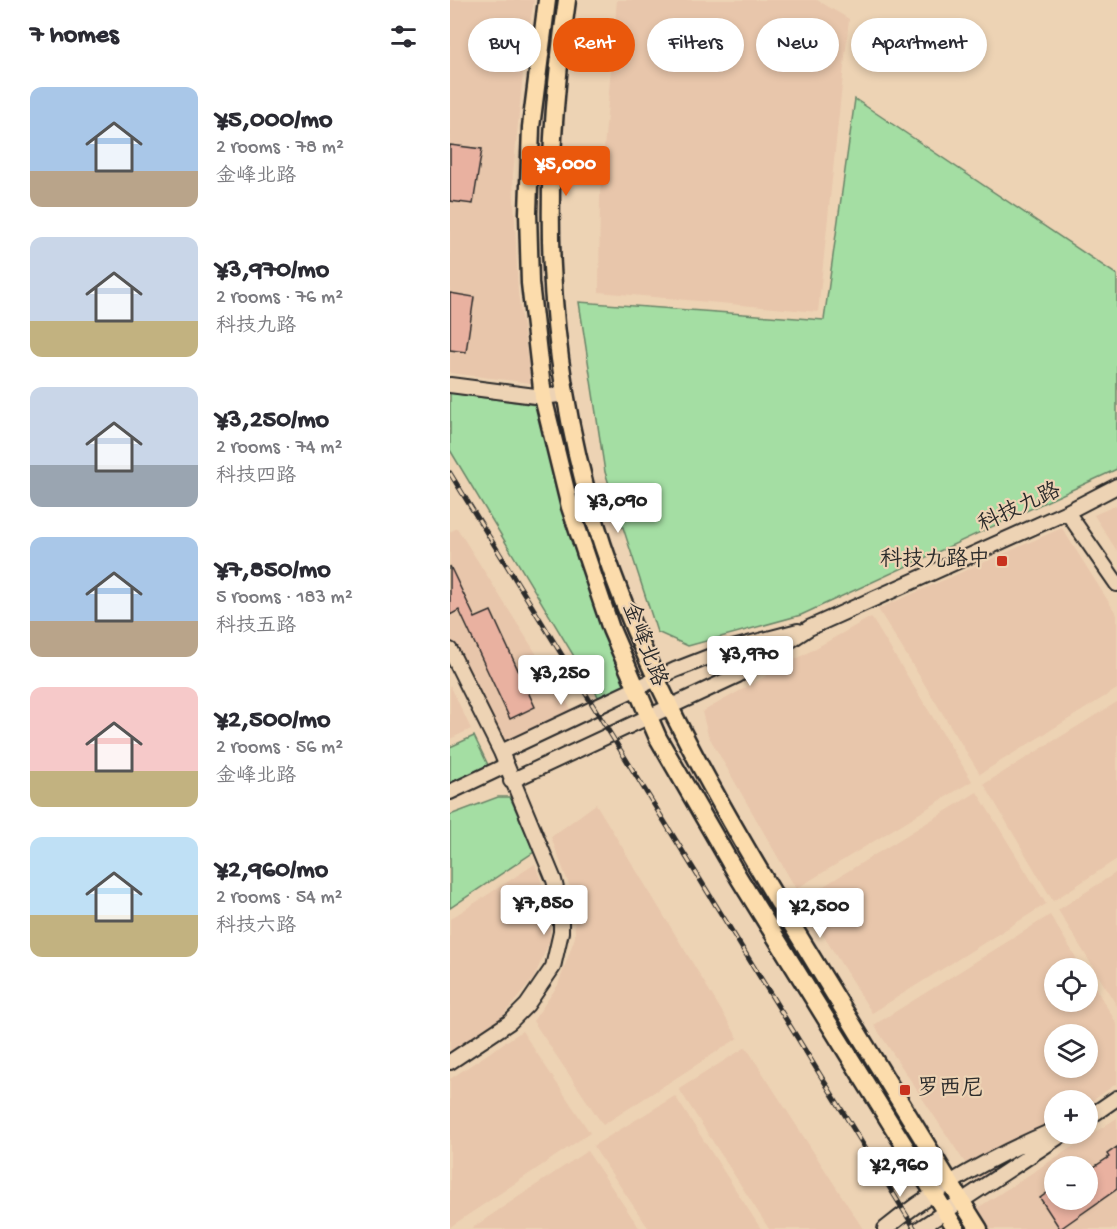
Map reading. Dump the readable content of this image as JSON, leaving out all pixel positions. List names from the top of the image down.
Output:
{
  "streets": {
    "main road": ["金峰北路"],
    "street": ["科技九路"]
  },
  "crossings": [
    ["科技九路", "金峰北路"]
  ],
  "places": {
    "transit": ["科技九路中", "罗西尼"]
  },
  "page": {
    "heading": "7 homes",
    "chip": [
      "Buy",
      "Rent",
      "Filters",
      "New",
      "Apartment"
    ],
    "list": [
      {
        "name": "¥5,000/mo",
        "note": "2 rooms · 78 m² · 金峰北路"
      },
      {
        "name": "¥3,970/mo",
        "note": "2 rooms · 76 m² · 科技九路"
      },
      {
        "name": "¥3,250/mo",
        "note": "2 rooms · 74 m² · 科技四路"
      },
      {
        "name": "¥7,850/mo",
        "note": "5 rooms · 183 m² · 科技五路"
      },
      {
        "name": "¥2,500/mo",
        "note": "2 rooms · 56 m² · 金峰北路"
      },
      {
        "name": "¥2,960/mo",
        "note": "2 rooms · 54 m² · 科技六路"
      }
    ],
    "price": [
      "¥5,000",
      "¥3,090",
      "¥3,970",
      "¥3,250",
      "¥7,850",
      "¥2,500",
      "¥2,960"
    ],
    "map_buttons": ["+", "−"]
  }
}
